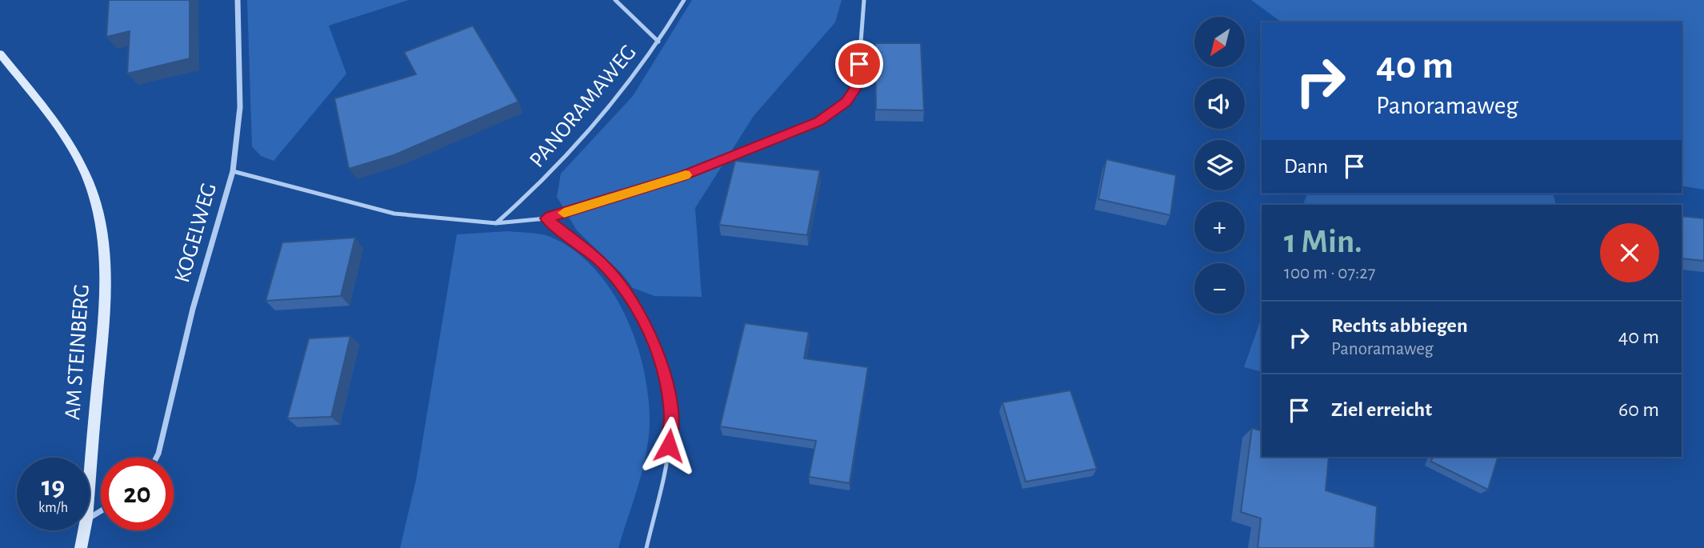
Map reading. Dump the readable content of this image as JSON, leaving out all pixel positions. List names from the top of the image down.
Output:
{
  "streets": {
    "main road": ["AM STEINBERG"],
    "street": ["KOGELWEG"],
    "lane": ["PANORAMAWEG"]
  },
  "north": "bottom left",
  "page": {
    "map_buttons": ["+", "−"],
    "turn": ["40 m", "Panoramaweg"],
    "then": "Dann",
    "heading": ["1 Min.", "100 m · 07:27"],
    "list": [
      {
        "name": "Rechts abbiegen",
        "note": "Panoramaweg",
        "value": "40 m"
      },
      {
        "name": "Ziel erreicht",
        "value": "60 m"
      }
    ],
    "speed": "19 km/h",
    "limit": "20"
  }
}
